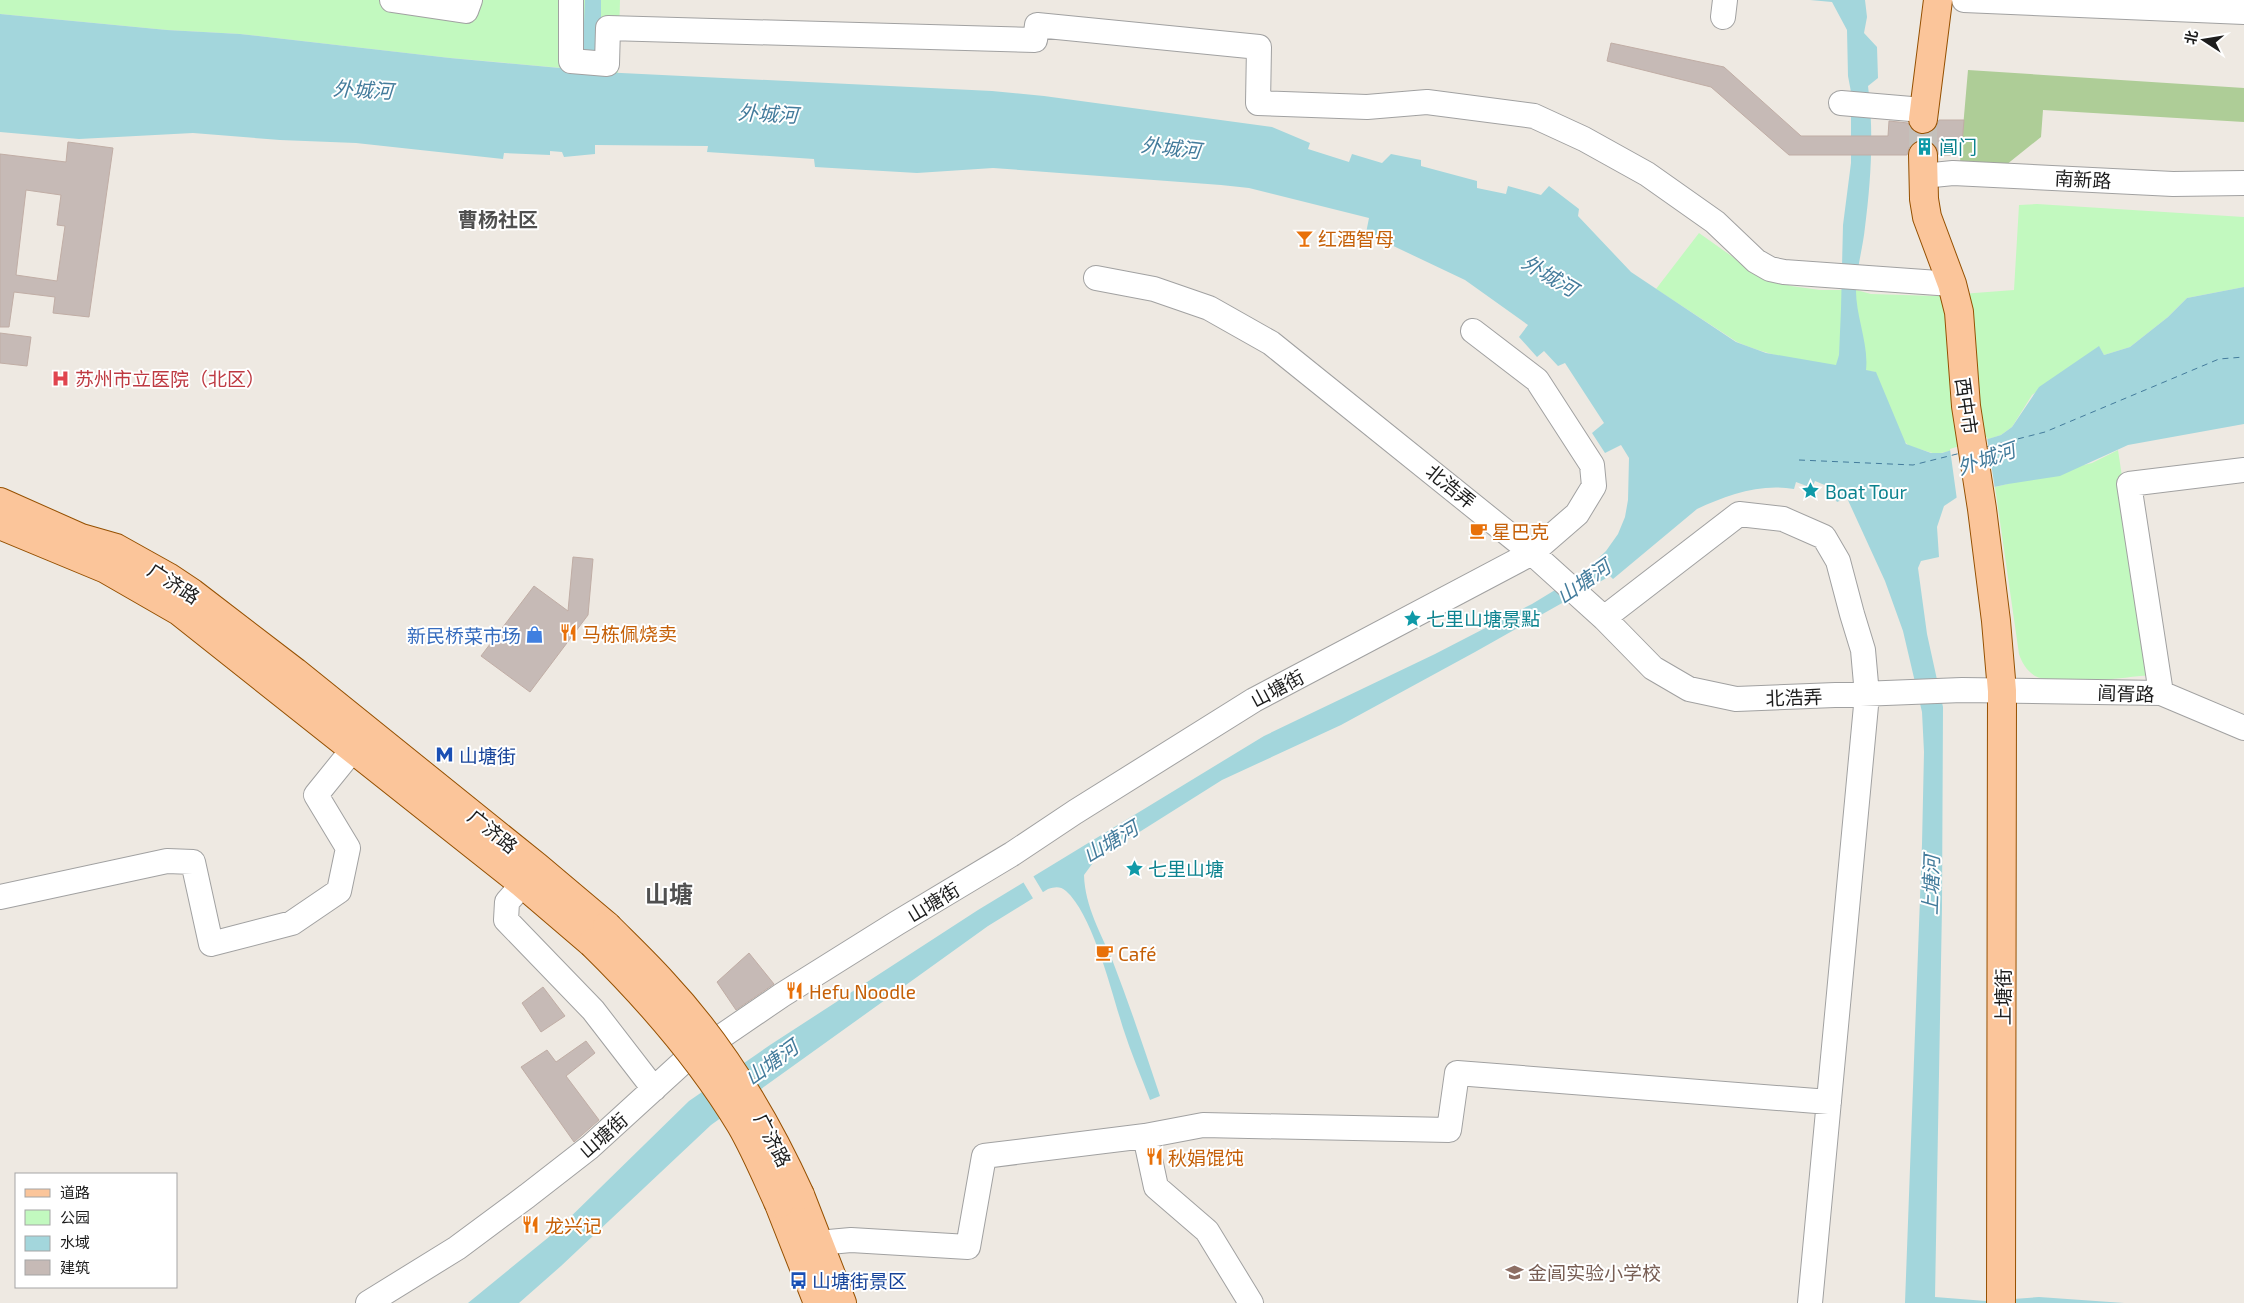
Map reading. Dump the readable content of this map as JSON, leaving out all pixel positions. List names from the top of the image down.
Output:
{
  "streets": {
    "main road": ["西中市", "广济路", "上塘街"],
    "street": [
      "南新路",
      "北浩弄",
      "山塘街",
      "阊胥路"
    ]
  },
  "crossings": [
    ["南新路", "西中市"],
    ["西中市", "北浩弄"],
    ["西中市", "阊胥路"],
    ["西中市", "上塘街"],
    ["北浩弄", "山塘街"],
    ["北浩弄", "阊胥路"],
    ["北浩弄", "上塘街"],
    ["阊胥路", "上塘街"]
  ],
  "districts": ["曹杨社区", "山塘"],
  "water": ["外城河", "山塘河", "上塘河"],
  "places": {
    "building": ["阊门"],
    "bar": ["红酒智母"],
    "hospital": ["苏州市立医院（北区）"],
    "place": ["Boat Tour", "七里山塘景點", "七里山塘"],
    "cafe": ["星巴克", "Café"],
    "restaurant": [
      "马栋佩烧卖",
      "Hefu Noodle",
      "秋娟馄饨",
      "龙兴记"
    ],
    "shop": ["新民桥菜市场"],
    "metro station": ["山塘街"],
    "school or university": ["金阊实验小学校"],
    "bus stop": ["山塘街景区"]
  },
  "legend": [
    "道路",
    "公园",
    "水域",
    "建筑"
  ],
  "north": "left"
}
